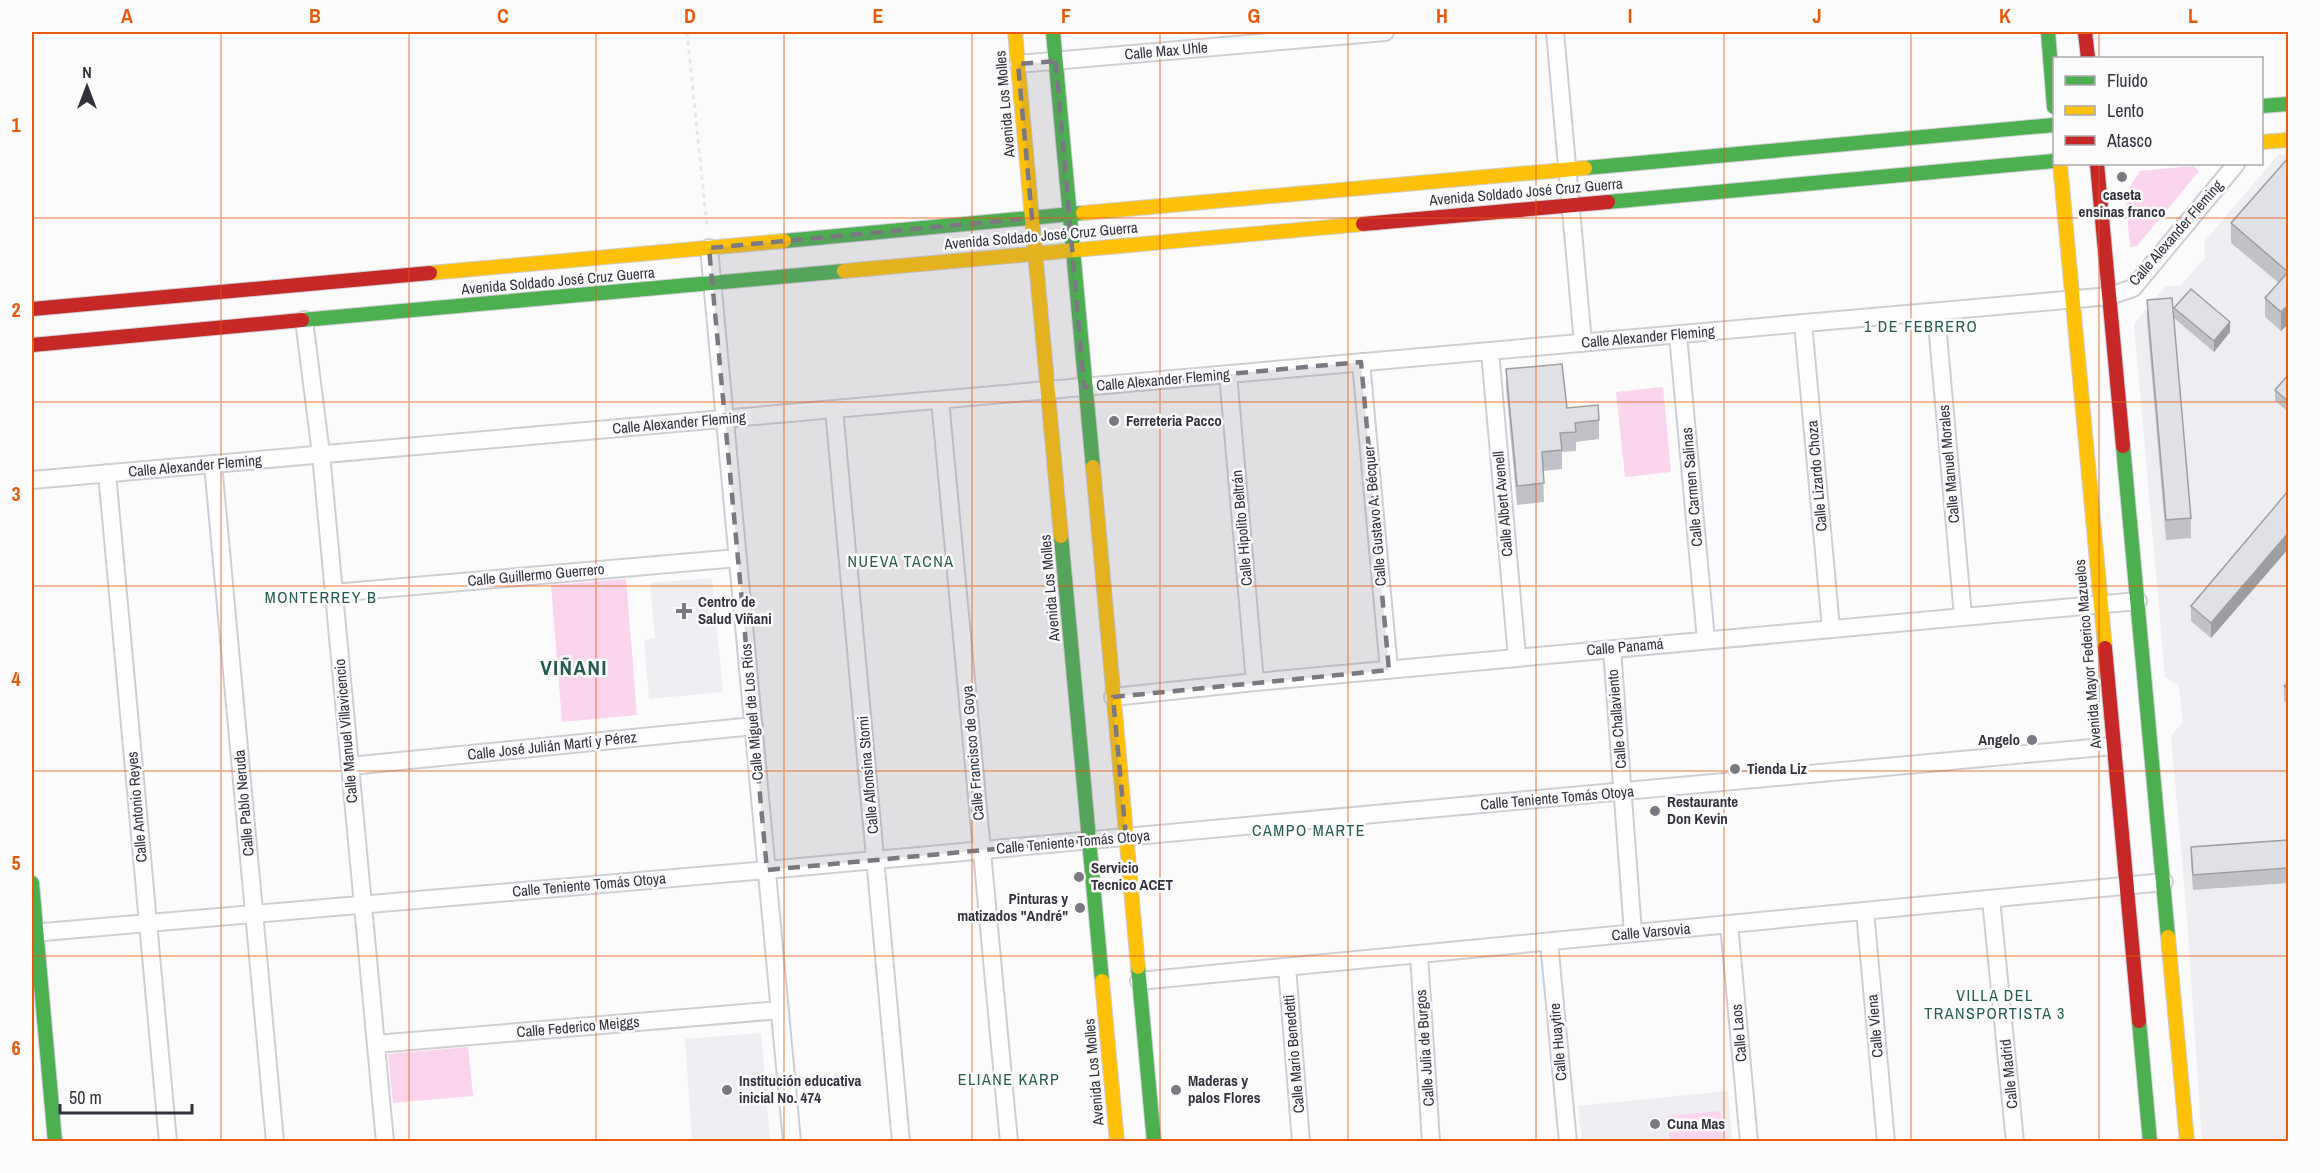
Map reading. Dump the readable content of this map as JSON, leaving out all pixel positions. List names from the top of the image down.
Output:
{
  "streets": {
    "street": [
      "Calle Max Uhle",
      "Avenida Los Molles",
      "Avenida Soldado José Cruz Guerra",
      "Calle Alexander Fleming",
      "Calle Manuel Morales",
      "Calle Lizardo Choza",
      "Calle Carmen Salinas",
      "Calle Albert Avenell",
      "Calle Gustavo A. Bécquer",
      "Calle Hipolito Beltrán",
      "Calle Guillermo Guerrero",
      "Calle Panamá",
      "Avenida Mayor Federico Mazuelos",
      "Calle Miguel de Los Ríos",
      "Calle Challaviento",
      "Calle Manuel Villavicencio",
      "Calle José Julián Martí y Pérez",
      "Calle Francisco de Goya",
      "Calle Alfonsina Storni",
      "Calle Teniente Tomás Otoya",
      "Calle Pablo Neruda",
      "Calle Antonio Reyes",
      "Calle Varsovia",
      "Calle Viena",
      "Calle Federico Meiggs",
      "Calle Laos",
      "Calle Huaytire",
      "Calle Julia de Burgos",
      "Calle Mario Benedetti",
      "Calle Madrid"
    ]
  },
  "crossings": [
    ["Calle Max Uhle", "Avenida Los Molles"],
    ["Avenida Los Molles", "Avenida Soldado José Cruz Guerra"],
    ["Avenida Los Molles", "Calle Alexander Fleming"],
    ["Avenida Los Molles", "Calle Teniente Tomás Otoya"],
    ["Avenida Soldado José Cruz Guerra", "Calle Miguel de Los Ríos"],
    ["Avenida Soldado José Cruz Guerra", "Calle Manuel Villavicencio"],
    ["Calle Alexander Fleming", "Calle Manuel Morales"],
    ["Calle Alexander Fleming", "Calle Lizardo Choza"],
    ["Calle Alexander Fleming", "Calle Carmen Salinas"],
    ["Calle Alexander Fleming", "Calle Albert Avenell"],
    ["Calle Alexander Fleming", "Calle Gustavo A. Bécquer"],
    ["Calle Alexander Fleming", "Calle Hipolito Beltrán"],
    ["Calle Alexander Fleming", "Avenida Mayor Federico Mazuelos"],
    ["Calle Alexander Fleming", "Calle Miguel de Los Ríos"],
    ["Calle Alexander Fleming", "Calle Manuel Villavicencio"],
    ["Calle Alexander Fleming", "Calle Francisco de Goya"],
    ["Calle Alexander Fleming", "Calle Alfonsina Storni"],
    ["Calle Alexander Fleming", "Calle Pablo Neruda"],
    ["Calle Alexander Fleming", "Calle Antonio Reyes"],
    ["Calle Manuel Morales", "Calle Panamá"],
    ["Calle Lizardo Choza", "Calle Panamá"],
    ["Calle Carmen Salinas", "Calle Panamá"],
    ["Calle Albert Avenell", "Calle Panamá"],
    ["Calle Gustavo A. Bécquer", "Calle Panamá"],
    ["Calle Hipolito Beltrán", "Calle Panamá"],
    ["Calle Guillermo Guerrero", "Calle Miguel de Los Ríos"],
    ["Calle Guillermo Guerrero", "Calle Manuel Villavicencio"],
    ["Calle Panamá", "Avenida Mayor Federico Mazuelos"],
    ["Calle Panamá", "Calle Challaviento"],
    ["Avenida Mayor Federico Mazuelos", "Calle Teniente Tomás Otoya"],
    ["Avenida Mayor Federico Mazuelos", "Calle Varsovia"],
    ["Calle Miguel de Los Ríos", "Calle José Julián Martí y Pérez"],
    ["Calle Miguel de Los Ríos", "Calle Teniente Tomás Otoya"],
    ["Calle Miguel de Los Ríos", "Calle Federico Meiggs"],
    ["Calle Challaviento", "Calle Teniente Tomás Otoya"],
    ["Calle Challaviento", "Calle Varsovia"],
    ["Calle Manuel Villavicencio", "Calle José Julián Martí y Pérez"],
    ["Calle Manuel Villavicencio", "Calle Teniente Tomás Otoya"],
    ["Calle Manuel Villavicencio", "Calle Federico Meiggs"],
    ["Calle Francisco de Goya", "Calle Teniente Tomás Otoya"],
    ["Calle Alfonsina Storni", "Calle Teniente Tomás Otoya"],
    ["Calle Teniente Tomás Otoya", "Calle Pablo Neruda"],
    ["Calle Teniente Tomás Otoya", "Calle Antonio Reyes"],
    ["Calle Varsovia", "Calle Viena"],
    ["Calle Varsovia", "Calle Laos"],
    ["Calle Varsovia", "Calle Huaytire"],
    ["Calle Varsovia", "Calle Julia de Burgos"],
    ["Calle Varsovia", "Calle Mario Benedetti"],
    ["Calle Varsovia", "Calle Madrid"]
  ],
  "districts": [
    "1 DE FEBRERO",
    "NUEVA TACNA",
    "MONTERREY B",
    "VIÑANI",
    "CAMPO MARTE",
    "VILLA DEL TRANSPORTISTA 3",
    "ELIANE KARP"
  ],
  "places": {
    "other": [
      "caseta ensinas franco",
      "Ferreteria Pacco",
      "Angelo",
      "Tienda Liz",
      "Restaurante Don Kevin",
      "Servicio Tecnico ACET",
      "Pinturas y matizados \"André\"",
      "Institución educativa inicial No. 474",
      "Maderas y palos Flores",
      "Cuna Mas"
    ],
    "health": ["Centro de Salud Viñani"]
  },
  "legend": ["Fluido", "Lento", "Atasco"],
  "scale_bar": "50 m",
  "north": "top",
  "grid": {
    "columns": [
      "A",
      "B",
      "C",
      "D",
      "E",
      "F",
      "G",
      "H",
      "I",
      "J",
      "K",
      "L"
    ],
    "rows": [
      "1",
      "2",
      "3",
      "4",
      "5",
      "6"
    ]
  }
}
